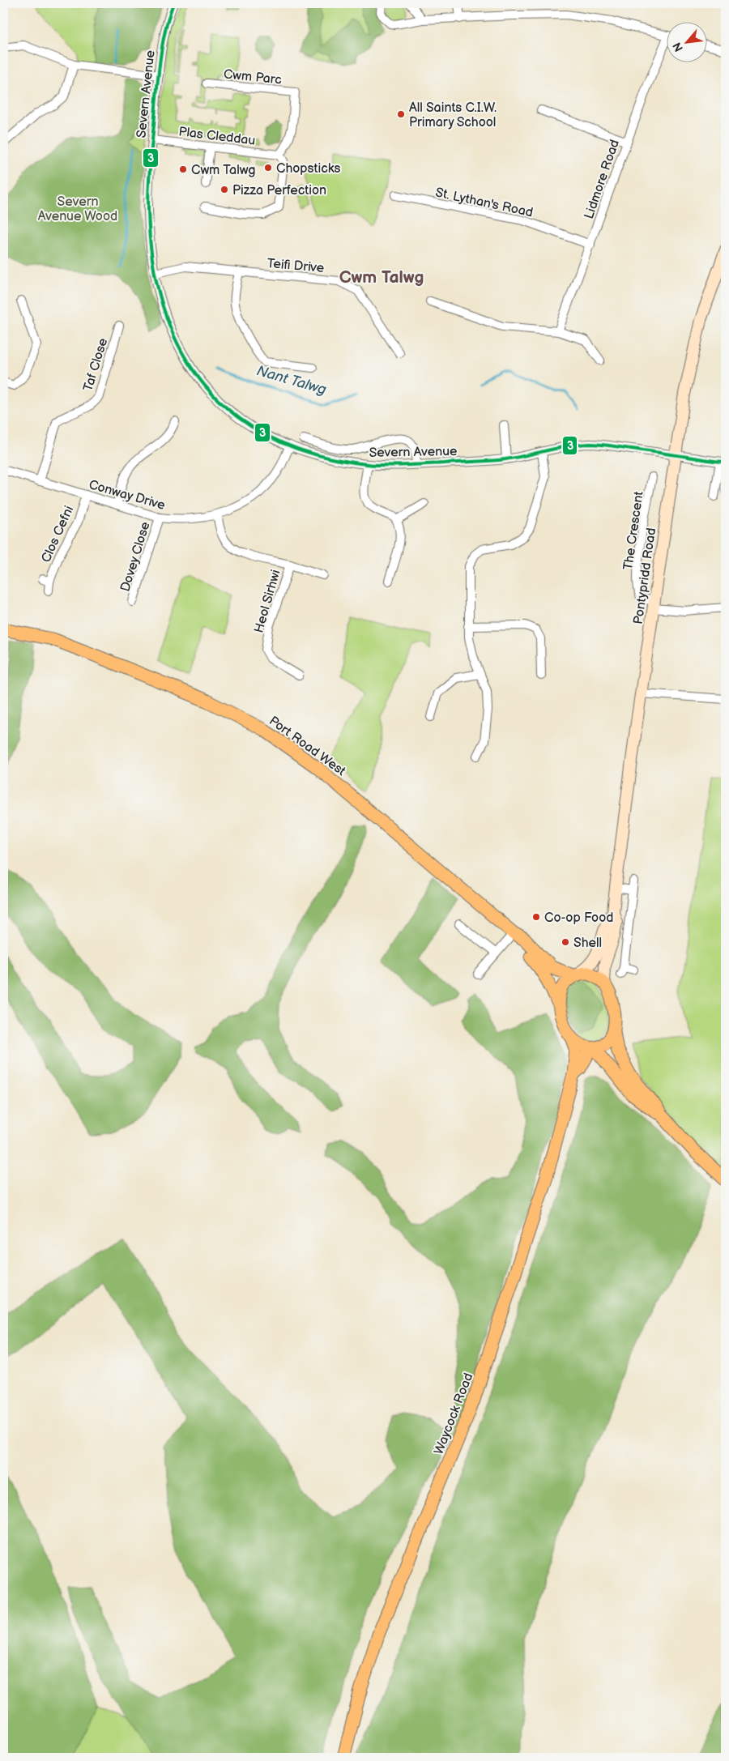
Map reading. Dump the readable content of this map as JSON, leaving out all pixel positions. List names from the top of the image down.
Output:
{
  "streets": {
    "main road": ["Pontypridd Road", "Port Road West", "Waycock Road"],
    "street": [
      "Cwm Parc",
      "Severn Avenue",
      "Plas Cleddau",
      "Lidmore Road",
      "St. Lythan's Road",
      "Teifi Drive",
      "Taf Close",
      "Conway Drive",
      "The Crescent",
      "Clos Cefni",
      "Dovey Close",
      "Heol Sirhwi"
    ]
  },
  "crossings": [
    ["Cwm Parc", "Plas Cleddau"],
    ["Severn Avenue", "Plas Cleddau"],
    ["Severn Avenue", "Teifi Drive"],
    ["Severn Avenue", "Conway Drive"],
    ["Severn Avenue", "Pontypridd Road"],
    ["Lidmore Road", "St. Lythan's Road"],
    ["Taf Close", "Conway Drive"],
    ["Conway Drive", "Clos Cefni"],
    ["Conway Drive", "Dovey Close"],
    ["Conway Drive", "Heol Sirhwi"],
    ["The Crescent", "Pontypridd Road"],
    ["Pontypridd Road", "Port Road West"],
    ["Pontypridd Road", "Waycock Road"],
    ["Port Road West", "Waycock Road"]
  ],
  "districts": ["Cwm Talwg"],
  "water": ["Nant Talwg"],
  "parks": ["Severn Avenue Wood"],
  "places": [
    "All Saints C.I.W. Primary School",
    "Chopsticks",
    "Cwm Talwg",
    "Pizza Perfection",
    "Co-op Food",
    "Shell"
  ],
  "lines": ["transit line 3"],
  "north": "bottom left"
}
